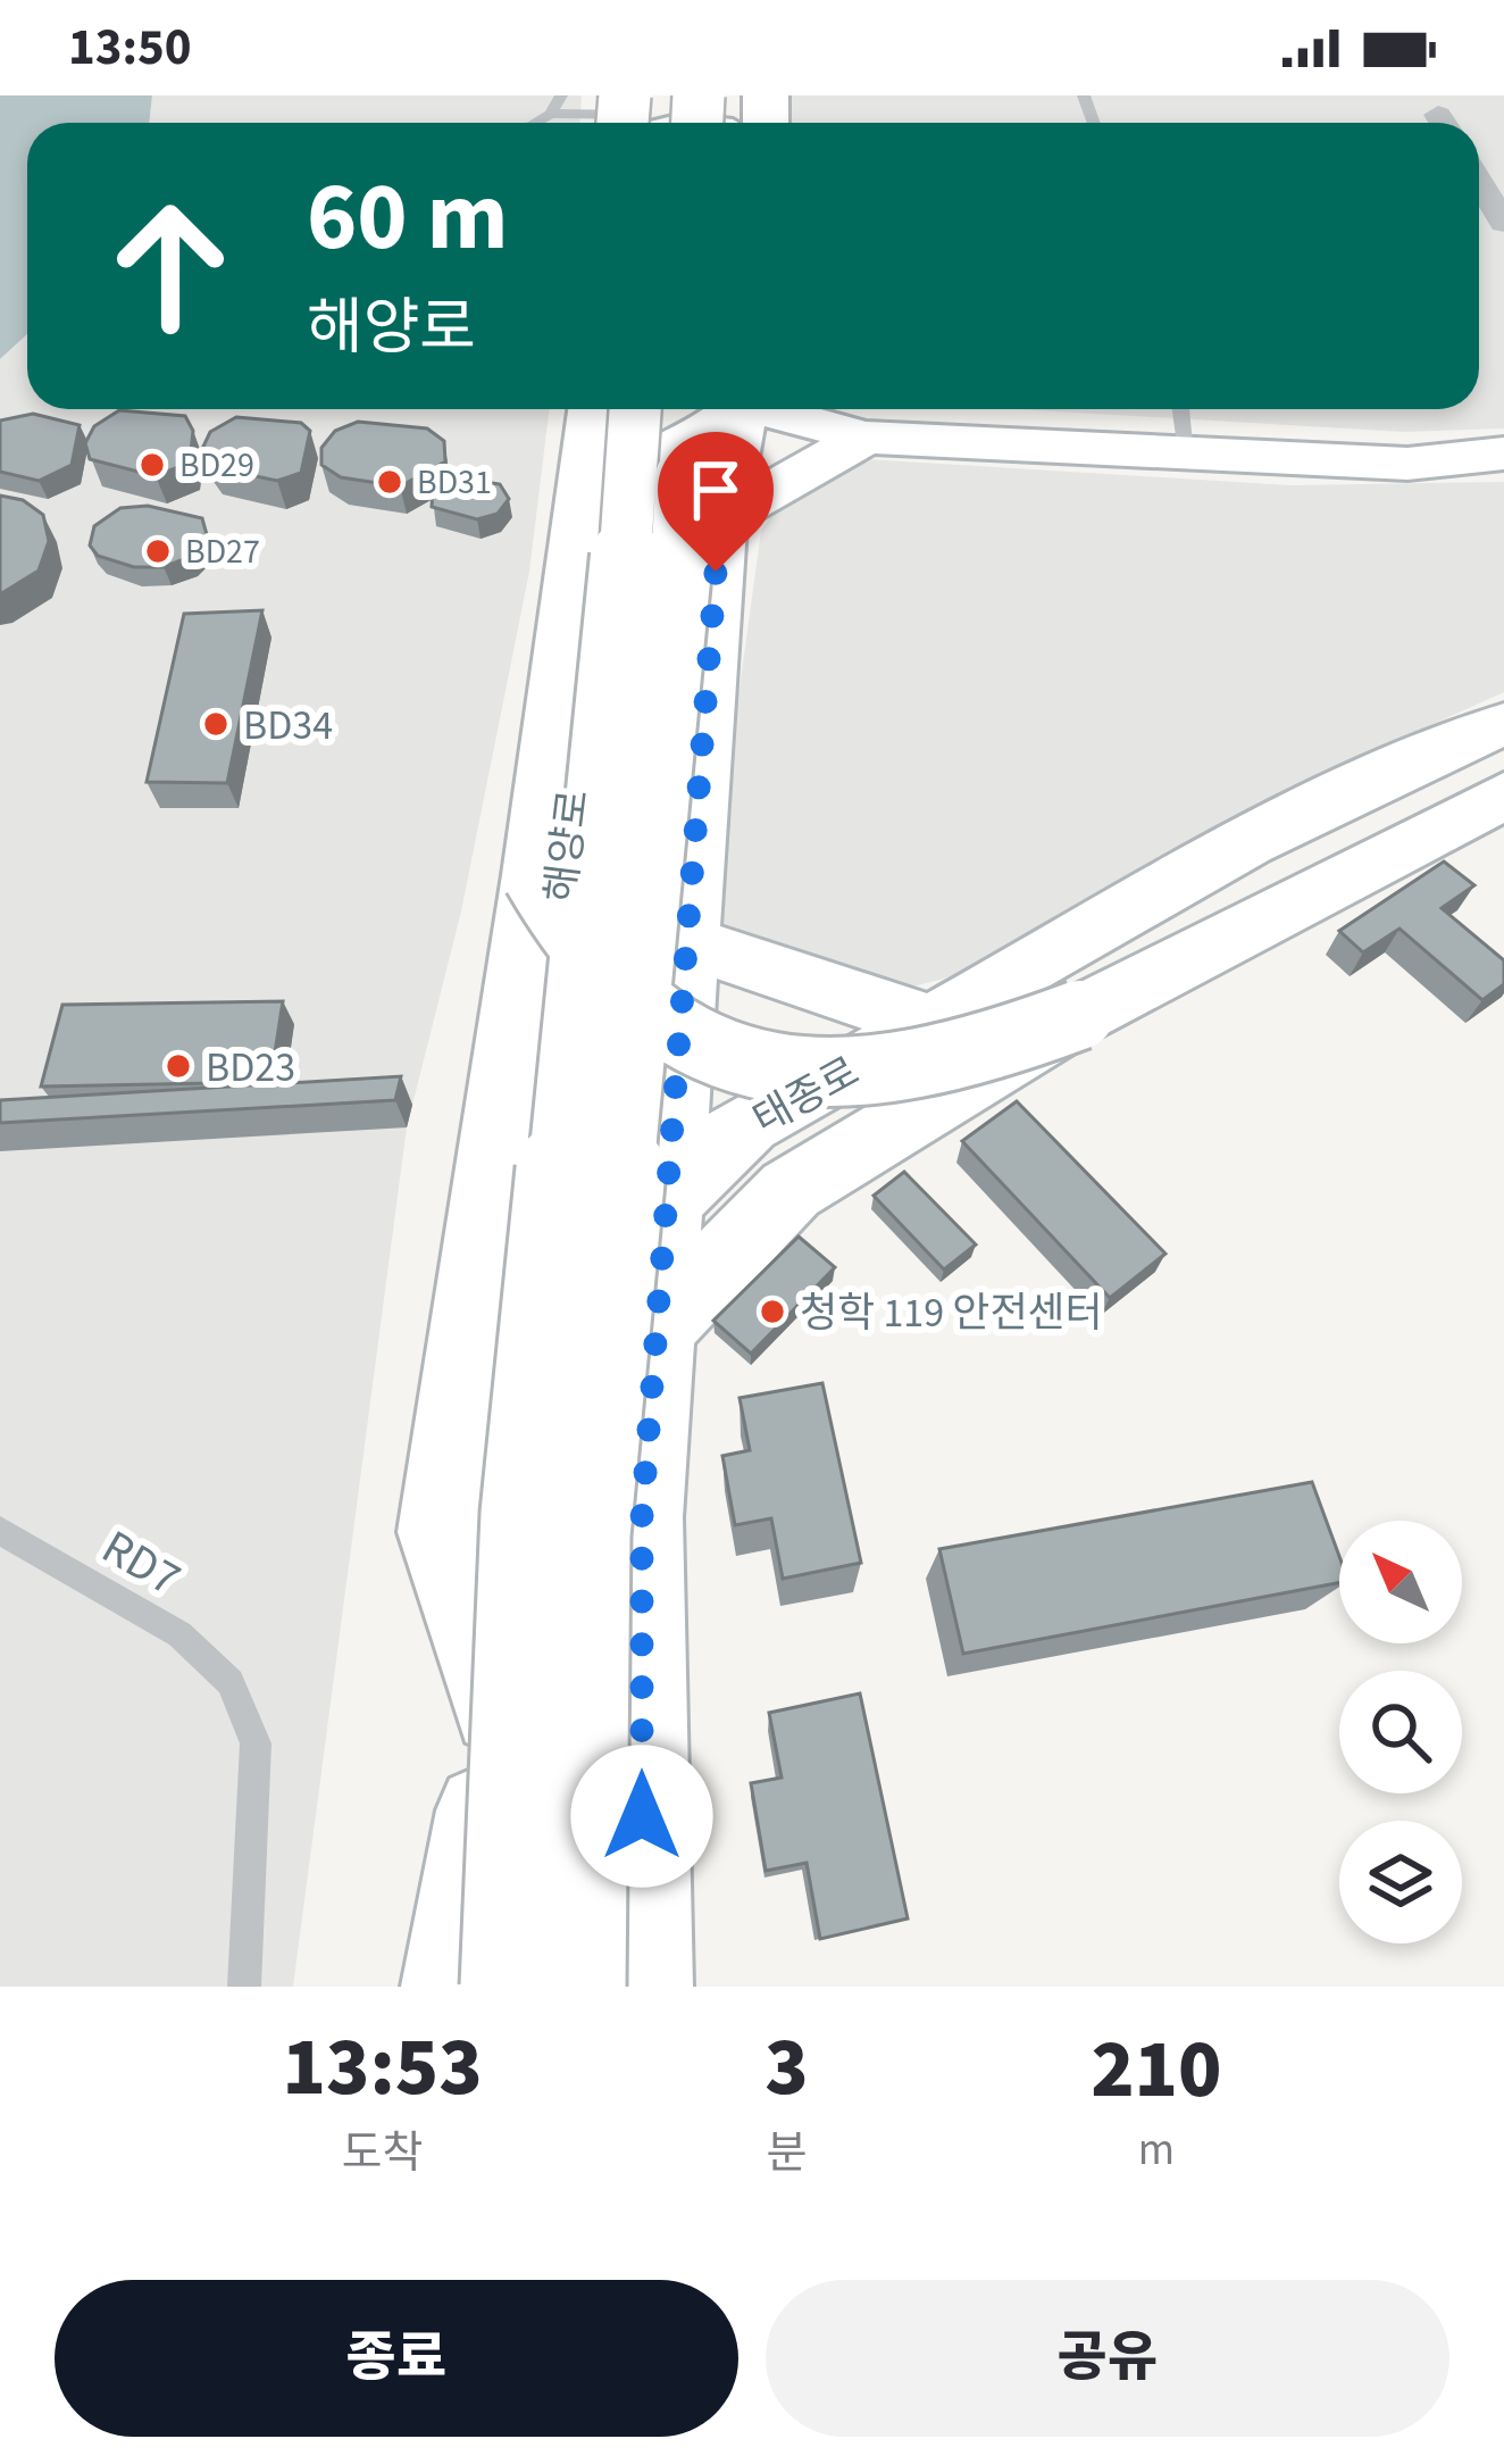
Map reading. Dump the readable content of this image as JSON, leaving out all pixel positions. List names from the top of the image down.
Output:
{
  "streets": {
    "main road": ["해양로", "태종로"],
    "lane": ["RD7"]
  },
  "crossings": [
    ["해양로", "태종로"]
  ],
  "places": [
    "BD29",
    "BD31",
    "BD27",
    "BD34",
    "BD23",
    "청학 119 안전센터"
  ],
  "north": "top left",
  "page": {
    "status": "13:50",
    "turn": ["60 m", "해양로"],
    "eta": [
      "13:53",
      "도착",
      "3",
      "분",
      "210",
      "m"
    ],
    "buttons": ["종료", "공유"]
  }
}
